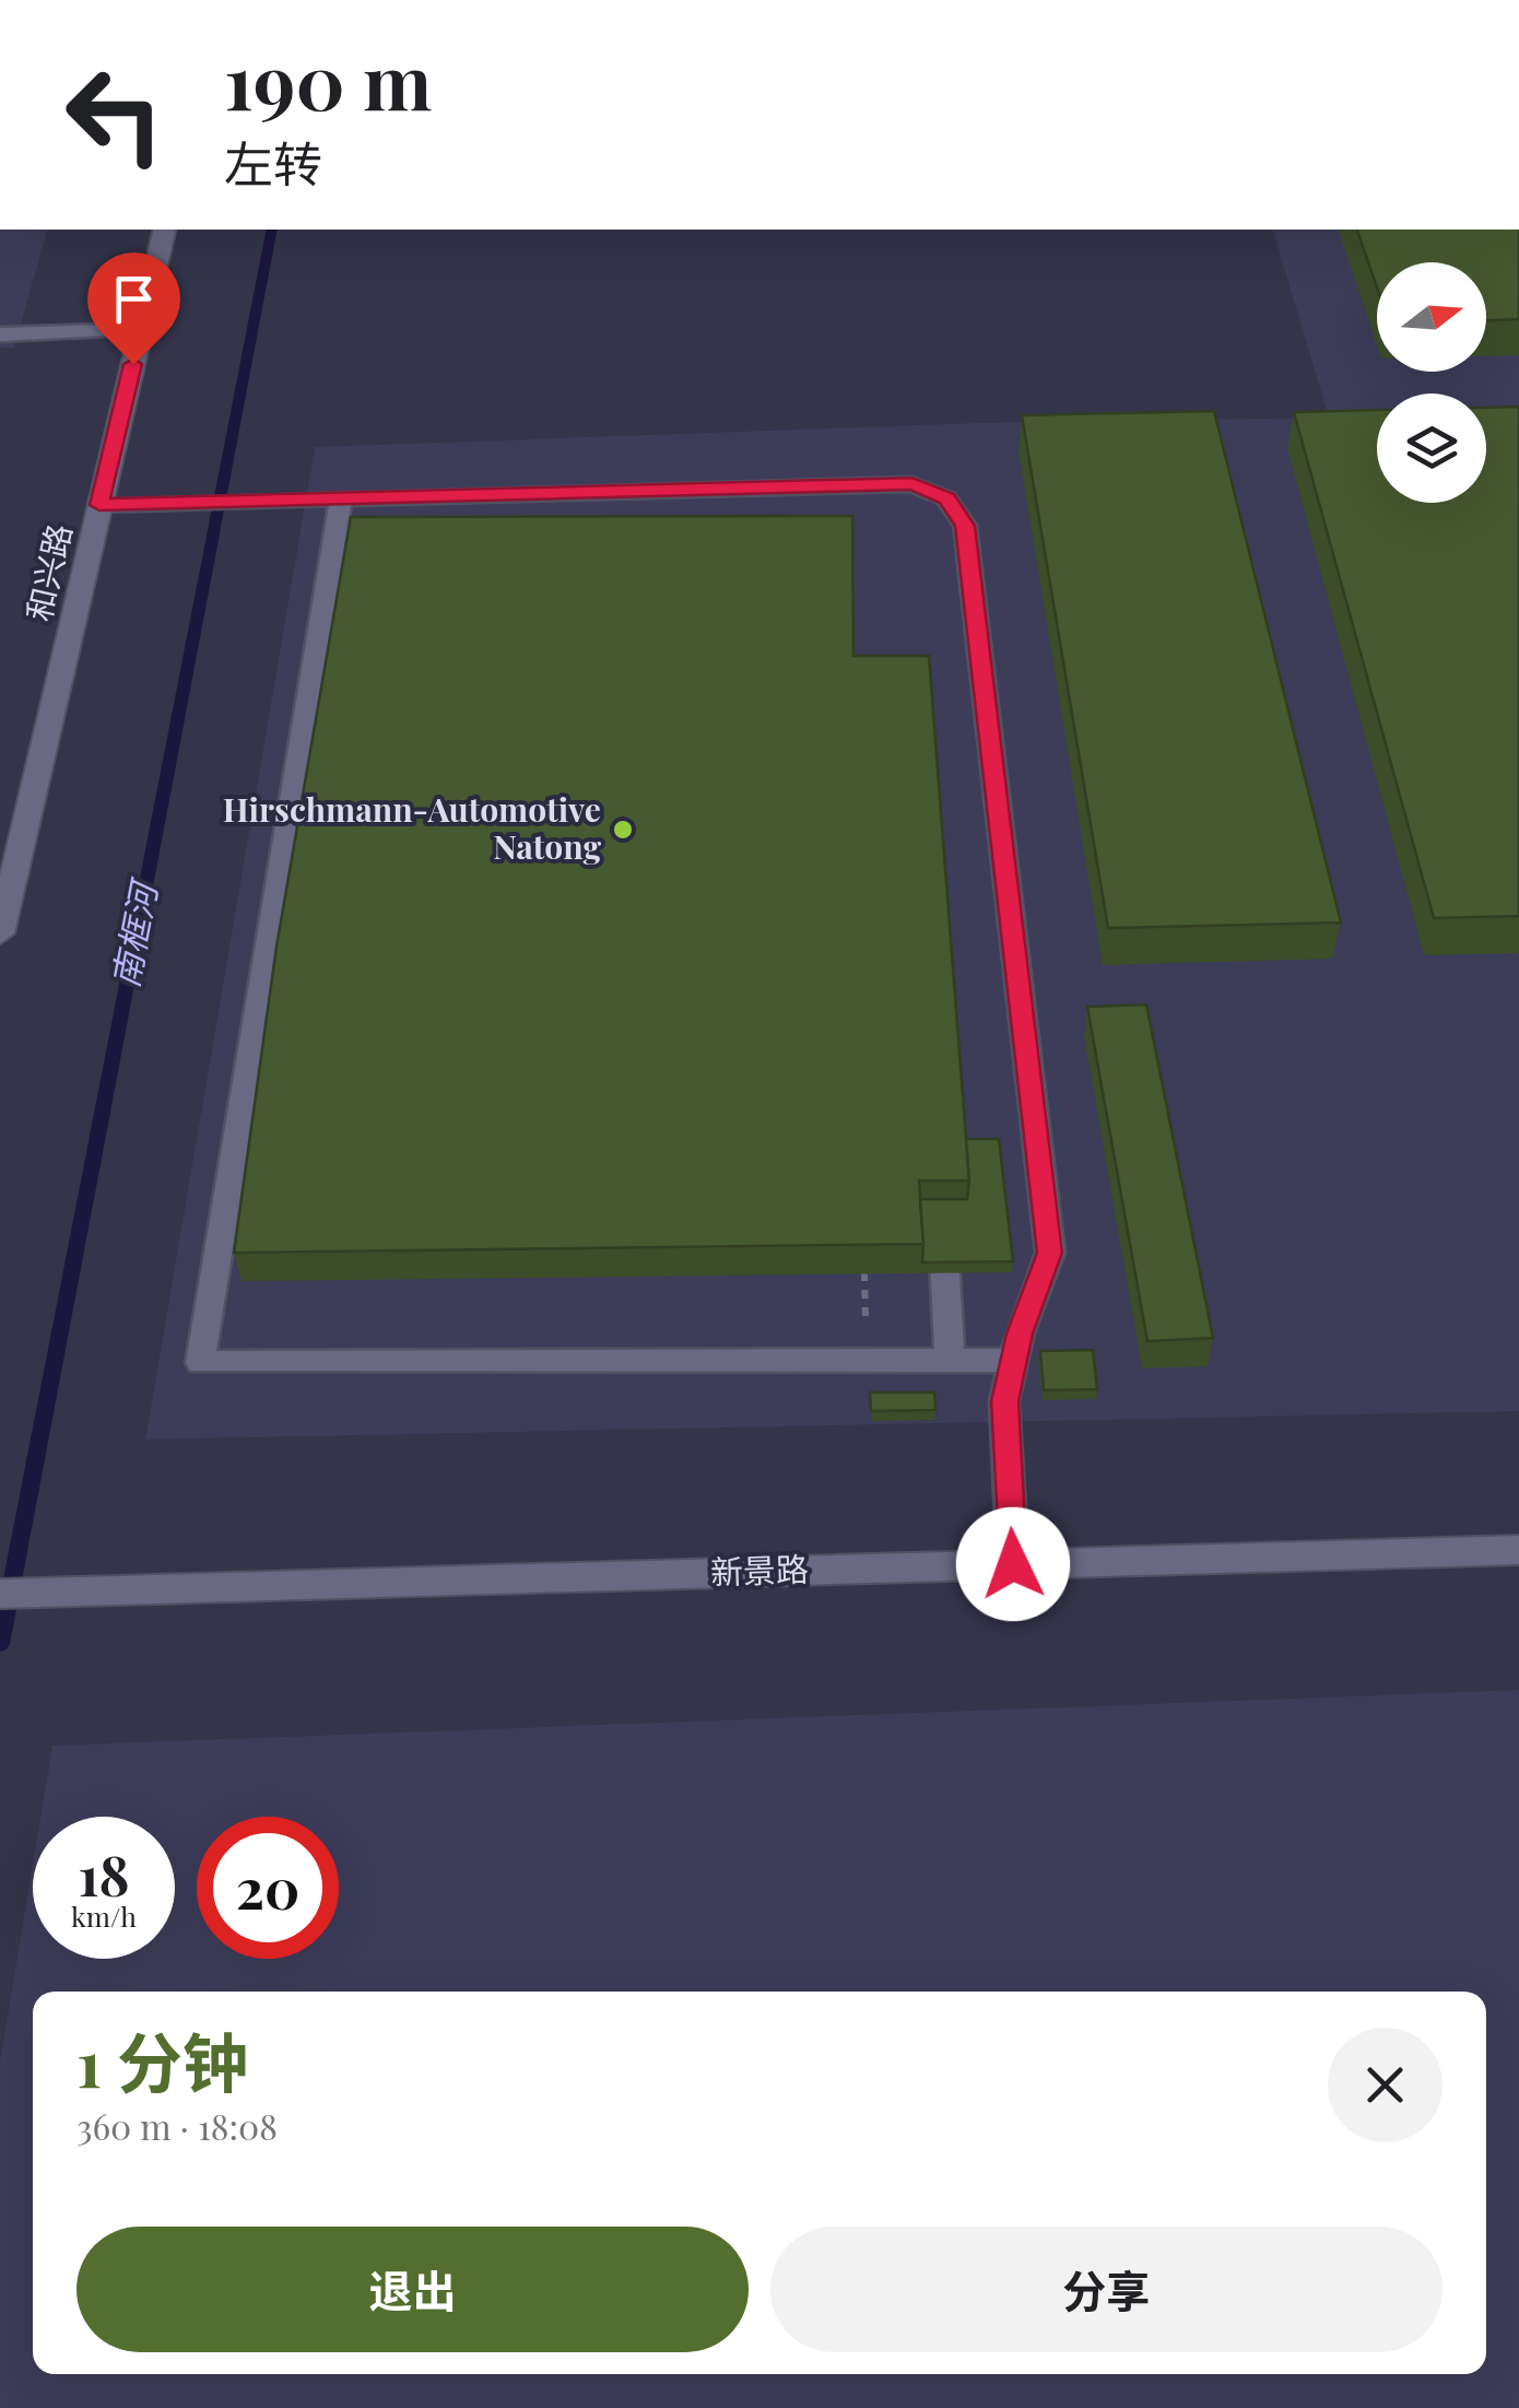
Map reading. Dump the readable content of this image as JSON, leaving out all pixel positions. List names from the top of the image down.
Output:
{
  "streets": {
    "street": ["和兴路", "新景路"]
  },
  "water": ["南框河"],
  "places": ["Hirschmann-Automotive Natong"],
  "north": "right",
  "page": {
    "turn": ["190 m", "左转"],
    "speed": "18 km/h",
    "limit": "20",
    "heading": ["1 分钟", "360 m · 18:08"],
    "buttons": ["退出", "分享"]
  }
}
